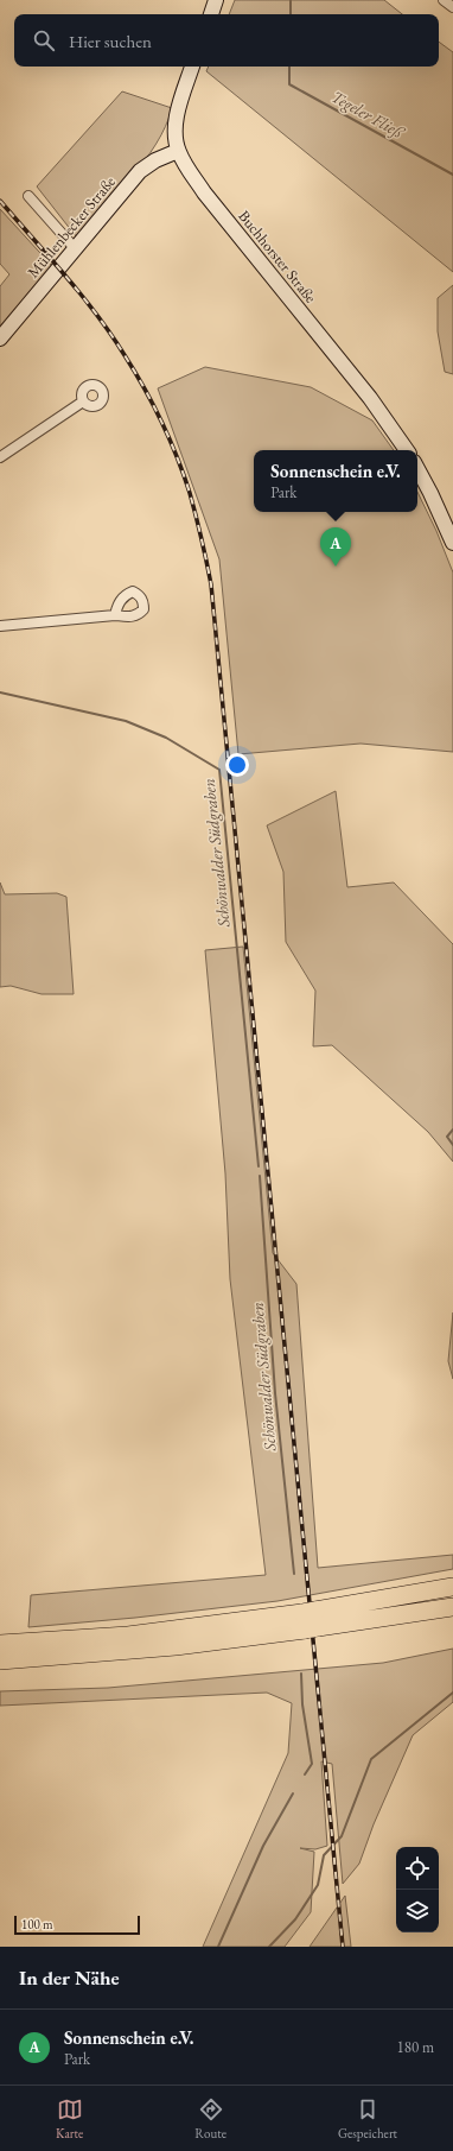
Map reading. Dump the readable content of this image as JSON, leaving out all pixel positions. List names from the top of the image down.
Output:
{
  "streets": {
    "main road": ["Mühlenbecker Straße", "Buchhorster Straße"]
  },
  "crossings": [
    ["Mühlenbecker Straße", "Buchhorster Straße"]
  ],
  "water": ["Tegeler Fließ", "Schönwalder Südgraben"],
  "scale_bar": "100 m",
  "page": {
    "search": "Hier suchen",
    "popup": ["Sonnenschein e.V.", "Park"],
    "pins": "A",
    "scale": "100 m",
    "heading": "In der Nähe",
    "list": [
      {
        "mark": "A",
        "name": "Sonnenschein e.V.",
        "note": "Park",
        "value": "180 m"
      }
    ],
    "nav": ["Karte", "Route", "Gespeichert"]
  }
}
